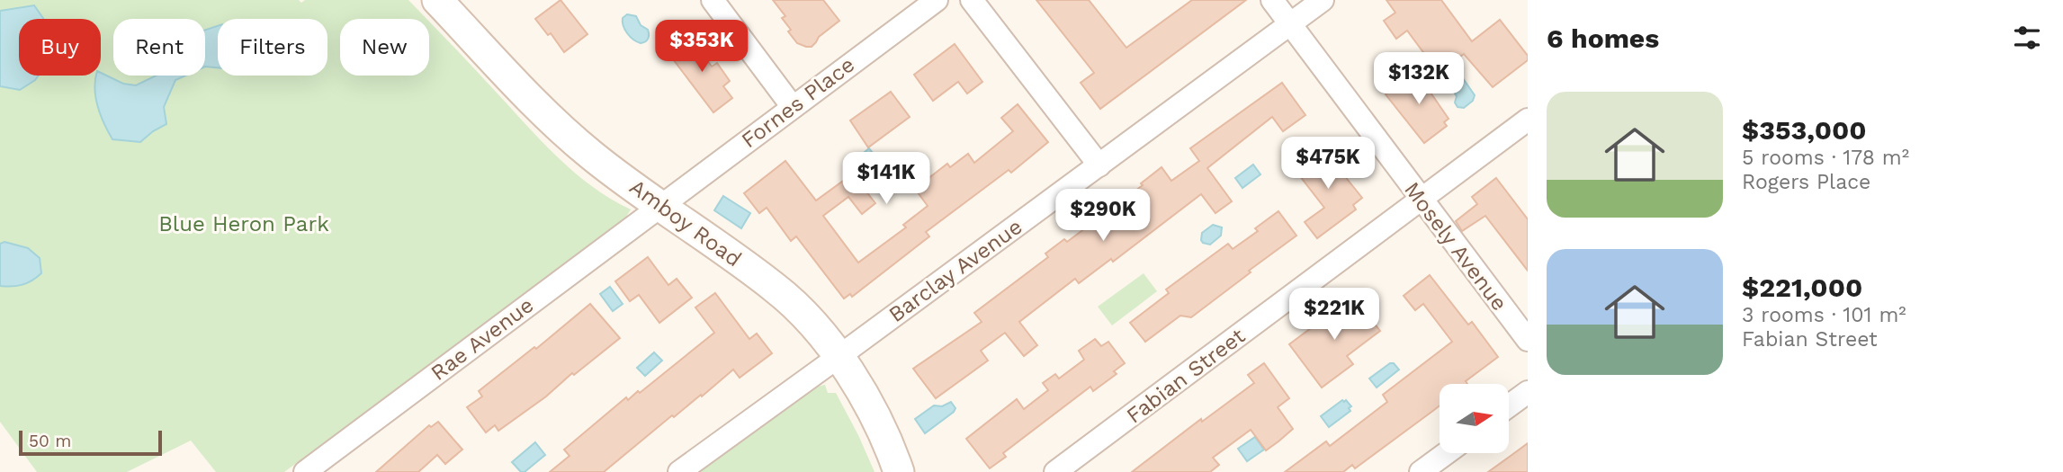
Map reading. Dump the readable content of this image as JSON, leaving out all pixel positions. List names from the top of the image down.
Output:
{
  "streets": {
    "main road": ["Amboy Road"],
    "street": [
      "Fornes Place",
      "Mosely Avenue",
      "Barclay Avenue",
      "Rae Avenue",
      "Fabian Street"
    ]
  },
  "crossings": [
    ["Fornes Place", "Amboy Road"],
    ["Fornes Place", "Rae Avenue"],
    ["Amboy Road", "Barclay Avenue"],
    ["Amboy Road", "Rae Avenue"],
    ["Mosely Avenue", "Barclay Avenue"],
    ["Mosely Avenue", "Fabian Street"]
  ],
  "parks": ["Blue Heron Park"],
  "scale_bar": "50 m",
  "north": "right",
  "page": {
    "heading": "6 homes",
    "chip": [
      "Buy",
      "Rent",
      "Filters",
      "New"
    ],
    "price": [
      "$353K",
      "$132K",
      "$475K",
      "$141K",
      "$290K",
      "$221K"
    ],
    "list": [
      {
        "name": "$353,000",
        "note": "5 rooms · 178 m² · Rogers Place"
      },
      {
        "name": "$221,000",
        "note": "3 rooms · 101 m² · Fabian Street"
      }
    ],
    "scale": "50 m"
  }
}
